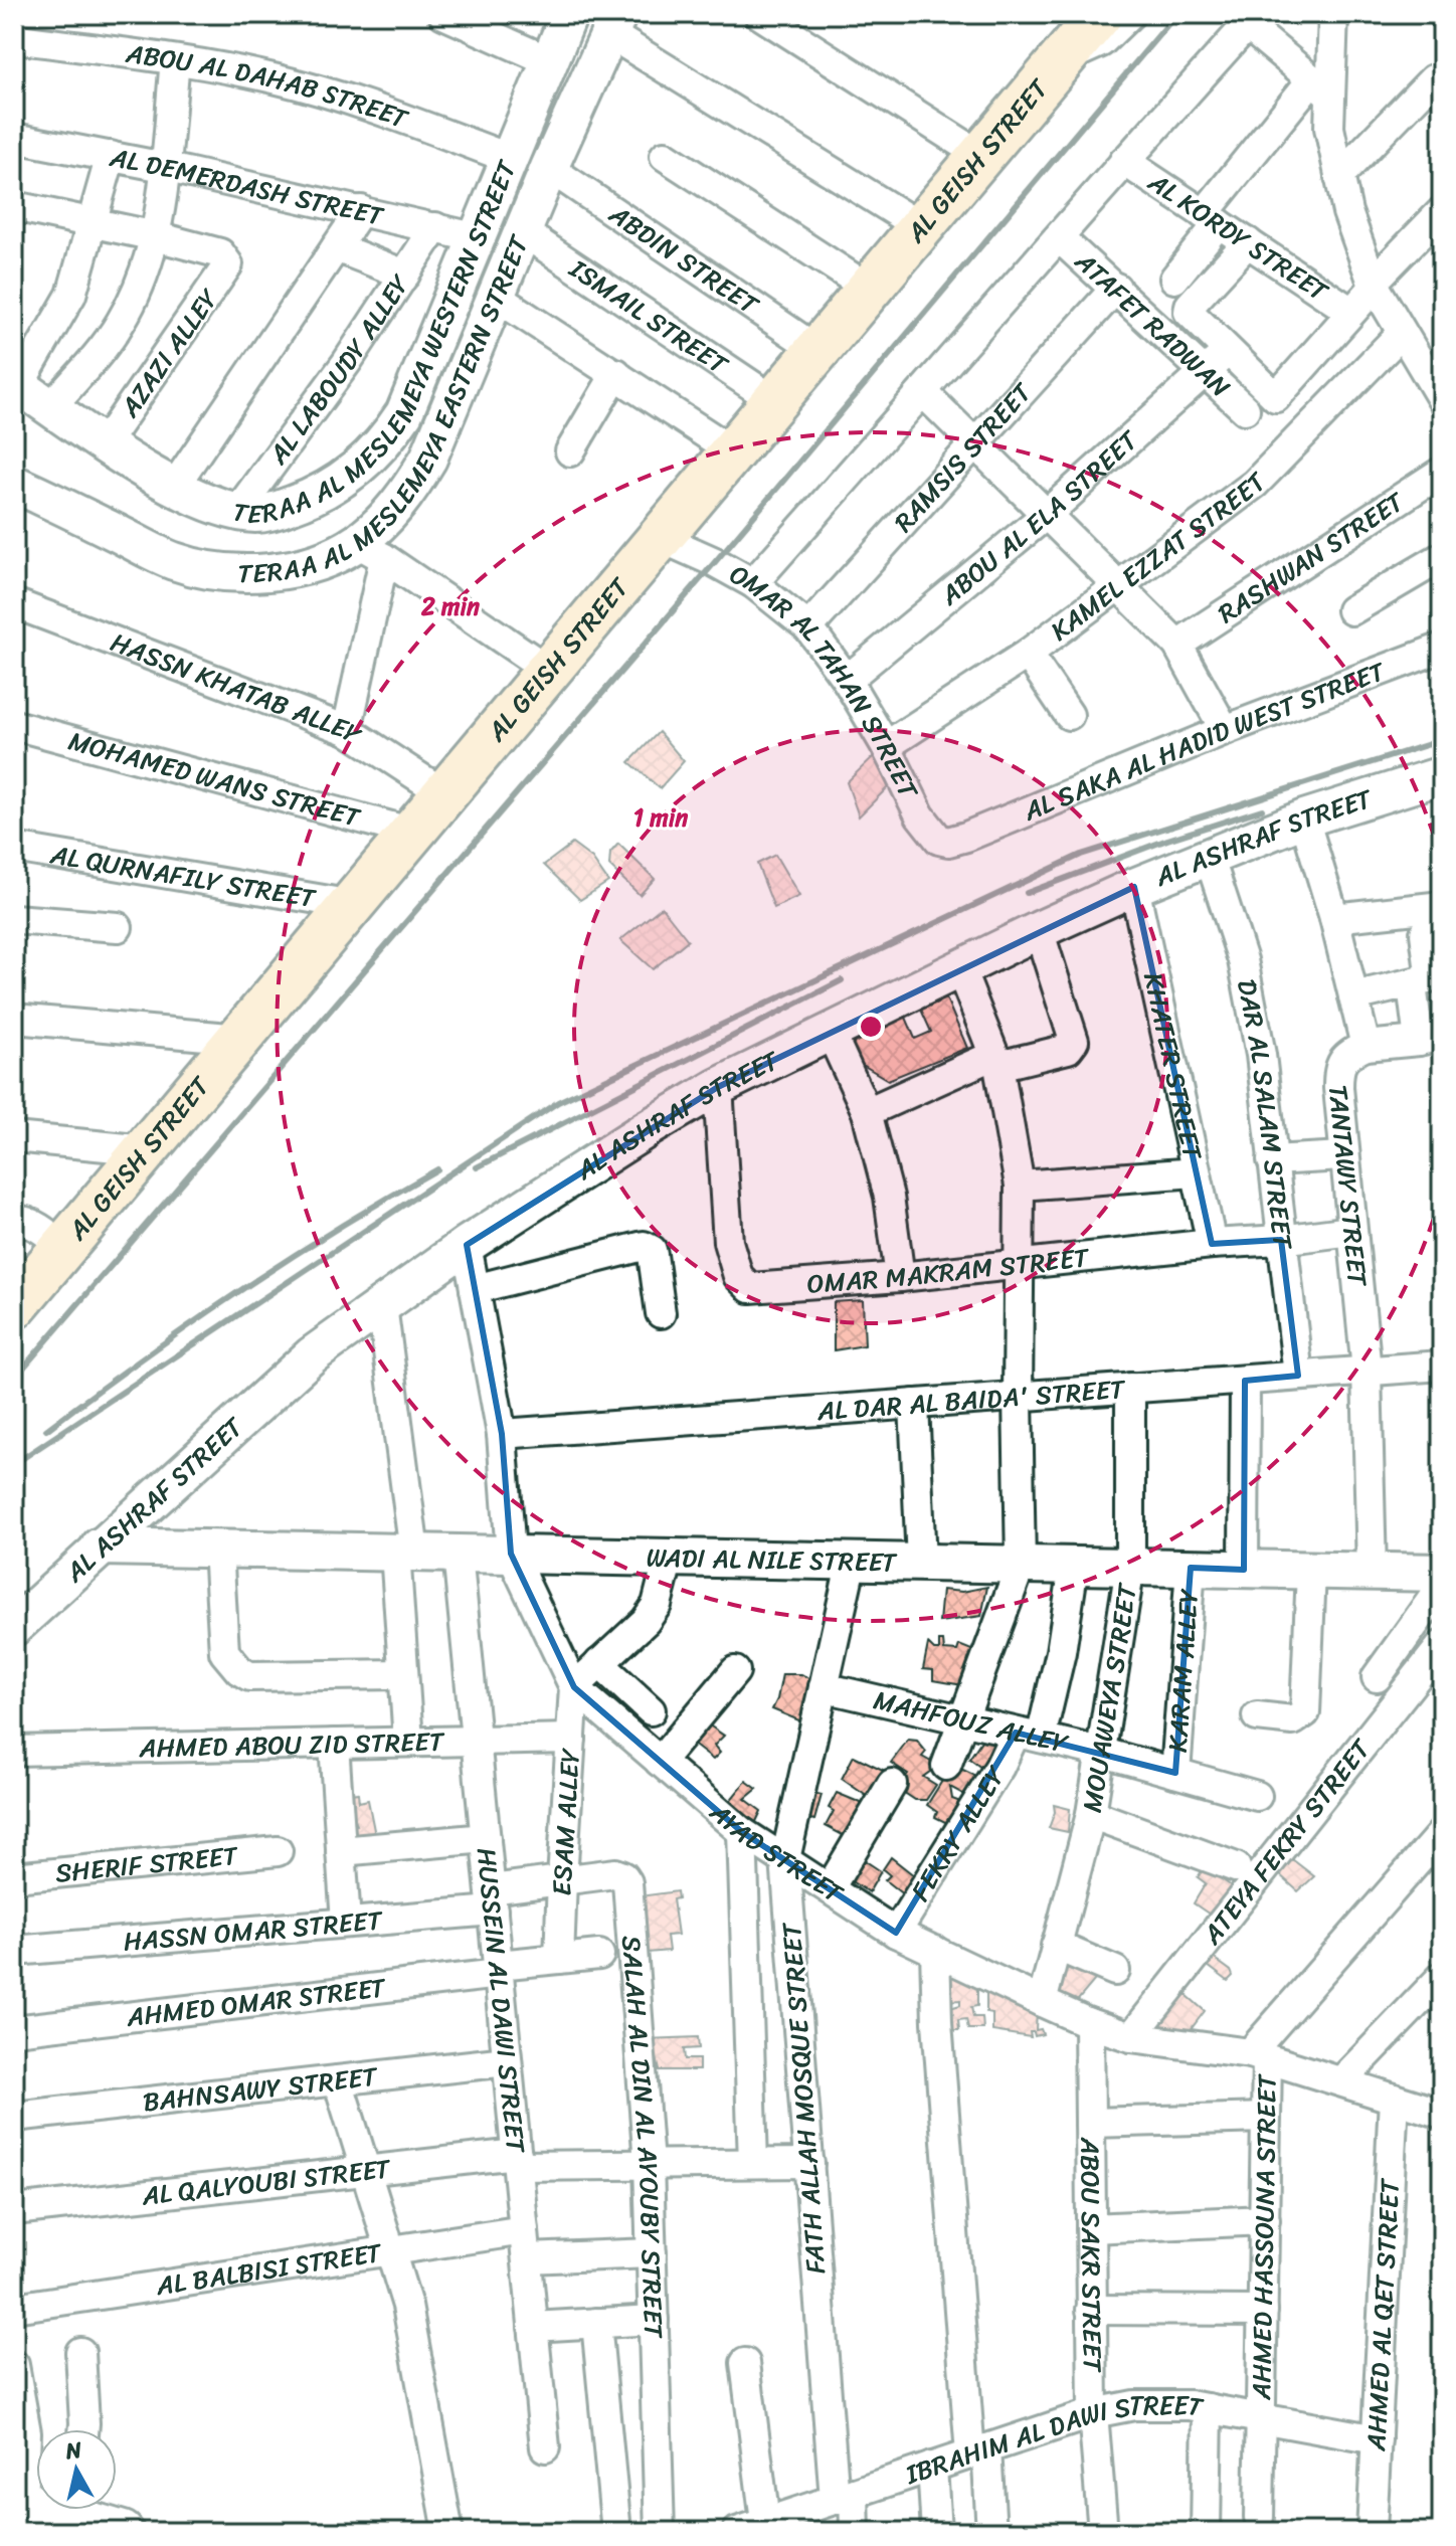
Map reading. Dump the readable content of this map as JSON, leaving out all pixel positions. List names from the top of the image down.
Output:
{
  "streets": {
    "main road": ["AL GEISH STREET"],
    "street": [
      "ABOU AL DAHAB STREET",
      "AL DEMERDASH STREET",
      "AL KORDY STREET",
      "ABDIN STREET",
      "ISMAIL STREET",
      "ATAFET RADWAN",
      "TERAA AL MESLEMEYA WESTERN STREET",
      "AZAZI ALLEY",
      "AL LABOUDY ALLEY",
      "TERAA AL MESLEMEYA EASTERN STREET",
      "RAMSIS STREET",
      "ABOU AL ELA STREET",
      "KAMEL EZZAT STREET",
      "RASHWAN STREET",
      "OMAR AL TAHAN STREET",
      "HASSN KHATAB ALLEY",
      "AL SAKA AL HADID WEST STREET",
      "MOHAMED WANS STREET",
      "AL ASHRAF STREET",
      "AL QURNAFILY STREET",
      "KHATER STREET",
      "DAR AL SALAM STREET",
      "TANTAWY STREET",
      "OMAR MAKRAM STREET",
      "AL DAR AL BAIDA' STREET",
      "WADI AL NILE STREET",
      "KARAM ALLEY",
      "MOUAWEYA STREET",
      "MAHFOUZ ALLEY",
      "AHMED ABOU ZID STREET",
      "ESAM ALLEY",
      "FEKRY ALLEY",
      "ATEYA FEKRY STREET",
      "AYAD STREET",
      "SHERIF STREET",
      "HASSN OMAR STREET",
      "HUSSEIN AL DAWI STREET",
      "AHMED OMAR STREET",
      "BAHNSAWY STREET",
      "FATH ALLAH MOSQUE STREET",
      "SALAH AL DIN AL AYOUBY STREET",
      "AL QALYOUBI STREET",
      "AHMED HASSOUNA STREET",
      "ABOU SAKR STREET",
      "AL BALBISI STREET",
      "AHMED AL QET STREET",
      "IBRAHIM AL DAWI STREET"
    ]
  },
  "crossings": [
    ["ABOU AL DAHAB STREET", "TERAA AL MESLEMEYA WESTERN STREET"],
    ["AL GEISH STREET", "ABDIN STREET"],
    ["AL GEISH STREET", "ISMAIL STREET"],
    ["AL GEISH STREET", "OMAR AL TAHAN STREET"],
    ["AL GEISH STREET", "HASSN KHATAB ALLEY"],
    ["AL GEISH STREET", "MOHAMED WANS STREET"],
    ["AL GEISH STREET", "AL QURNAFILY STREET"],
    ["AL DEMERDASH STREET", "TERAA AL MESLEMEYA WESTERN STREET"],
    ["AL DEMERDASH STREET", "AL LABOUDY ALLEY"],
    ["ABDIN STREET", "TERAA AL MESLEMEYA EASTERN STREET"],
    ["ISMAIL STREET", "TERAA AL MESLEMEYA EASTERN STREET"],
    ["ATAFET RADWAN", "RAMSIS STREET"],
    ["ATAFET RADWAN", "ABOU AL ELA STREET"],
    ["TERAA AL MESLEMEYA WESTERN STREET", "AZAZI ALLEY"],
    ["TERAA AL MESLEMEYA WESTERN STREET", "AL LABOUDY ALLEY"],
    ["RAMSIS STREET", "OMAR AL TAHAN STREET"],
    ["ABOU AL ELA STREET", "OMAR AL TAHAN STREET"],
    ["KAMEL EZZAT STREET", "OMAR AL TAHAN STREET"],
    ["OMAR AL TAHAN STREET", "AL SAKA AL HADID WEST STREET"],
    ["AL ASHRAF STREET", "KHATER STREET"],
    ["AL ASHRAF STREET", "DAR AL SALAM STREET"],
    ["AL ASHRAF STREET", "TANTAWY STREET"],
    ["AL ASHRAF STREET", "OMAR MAKRAM STREET"],
    ["AL ASHRAF STREET", "WADI AL NILE STREET"],
    ["AL ASHRAF STREET", "AYAD STREET"],
    ["KHATER STREET", "OMAR MAKRAM STREET"],
    ["DAR AL SALAM STREET", "OMAR MAKRAM STREET"],
    ["DAR AL SALAM STREET", "AL DAR AL BAIDA' STREET"],
    ["TANTAWY STREET", "OMAR MAKRAM STREET"],
    ["TANTAWY STREET", "AL DAR AL BAIDA' STREET"],
    ["TANTAWY STREET", "WADI AL NILE STREET"],
    ["AL DAR AL BAIDA' STREET", "MOUAWEYA STREET"],
    ["AL DAR AL BAIDA' STREET", "AYAD STREET"],
    ["WADI AL NILE STREET", "KARAM ALLEY"],
    ["WADI AL NILE STREET", "MOUAWEYA STREET"],
    ["WADI AL NILE STREET", "FEKRY ALLEY"],
    ["WADI AL NILE STREET", "AYAD STREET"],
    ["WADI AL NILE STREET", "HUSSEIN AL DAWI STREET"],
    ["WADI AL NILE STREET", "FATH ALLAH MOSQUE STREET"],
    ["KARAM ALLEY", "MAHFOUZ ALLEY"],
    ["MOUAWEYA STREET", "MAHFOUZ ALLEY"],
    ["MOUAWEYA STREET", "AYAD STREET"],
    ["MAHFOUZ ALLEY", "FEKRY ALLEY"],
    ["MAHFOUZ ALLEY", "FATH ALLAH MOSQUE STREET"],
    ["AHMED ABOU ZID STREET", "ESAM ALLEY"],
    ["AHMED ABOU ZID STREET", "HUSSEIN AL DAWI STREET"],
    ["ESAM ALLEY", "AYAD STREET"],
    ["ESAM ALLEY", "AHMED OMAR STREET"],
    ["ESAM ALLEY", "SALAH AL DIN AL AYOUBY STREET"],
    ["FEKRY ALLEY", "AYAD STREET"],
    ["ATEYA FEKRY STREET", "AYAD STREET"],
    ["AYAD STREET", "FATH ALLAH MOSQUE STREET"],
    ["AYAD STREET", "AHMED HASSOUNA STREET"],
    ["AYAD STREET", "ABOU SAKR STREET"],
    ["AYAD STREET", "AHMED AL QET STREET"],
    ["HASSN OMAR STREET", "HUSSEIN AL DAWI STREET"],
    ["HASSN OMAR STREET", "SALAH AL DIN AL AYOUBY STREET"],
    ["HUSSEIN AL DAWI STREET", "AHMED OMAR STREET"],
    ["HUSSEIN AL DAWI STREET", "BAHNSAWY STREET"],
    ["HUSSEIN AL DAWI STREET", "SALAH AL DIN AL AYOUBY STREET"],
    ["HUSSEIN AL DAWI STREET", "AL QALYOUBI STREET"],
    ["HUSSEIN AL DAWI STREET", "AL BALBISI STREET"],
    ["FATH ALLAH MOSQUE STREET", "AL QALYOUBI STREET"],
    ["FATH ALLAH MOSQUE STREET", "IBRAHIM AL DAWI STREET"],
    ["SALAH AL DIN AL AYOUBY STREET", "AL QALYOUBI STREET"],
    ["SALAH AL DIN AL AYOUBY STREET", "AL BALBISI STREET"],
    ["AHMED HASSOUNA STREET", "IBRAHIM AL DAWI STREET"],
    ["ABOU SAKR STREET", "IBRAHIM AL DAWI STREET"],
    ["AHMED AL QET STREET", "IBRAHIM AL DAWI STREET"]
  ],
  "north": "top",
  "rings": ["2 min", "1 min"]
}
